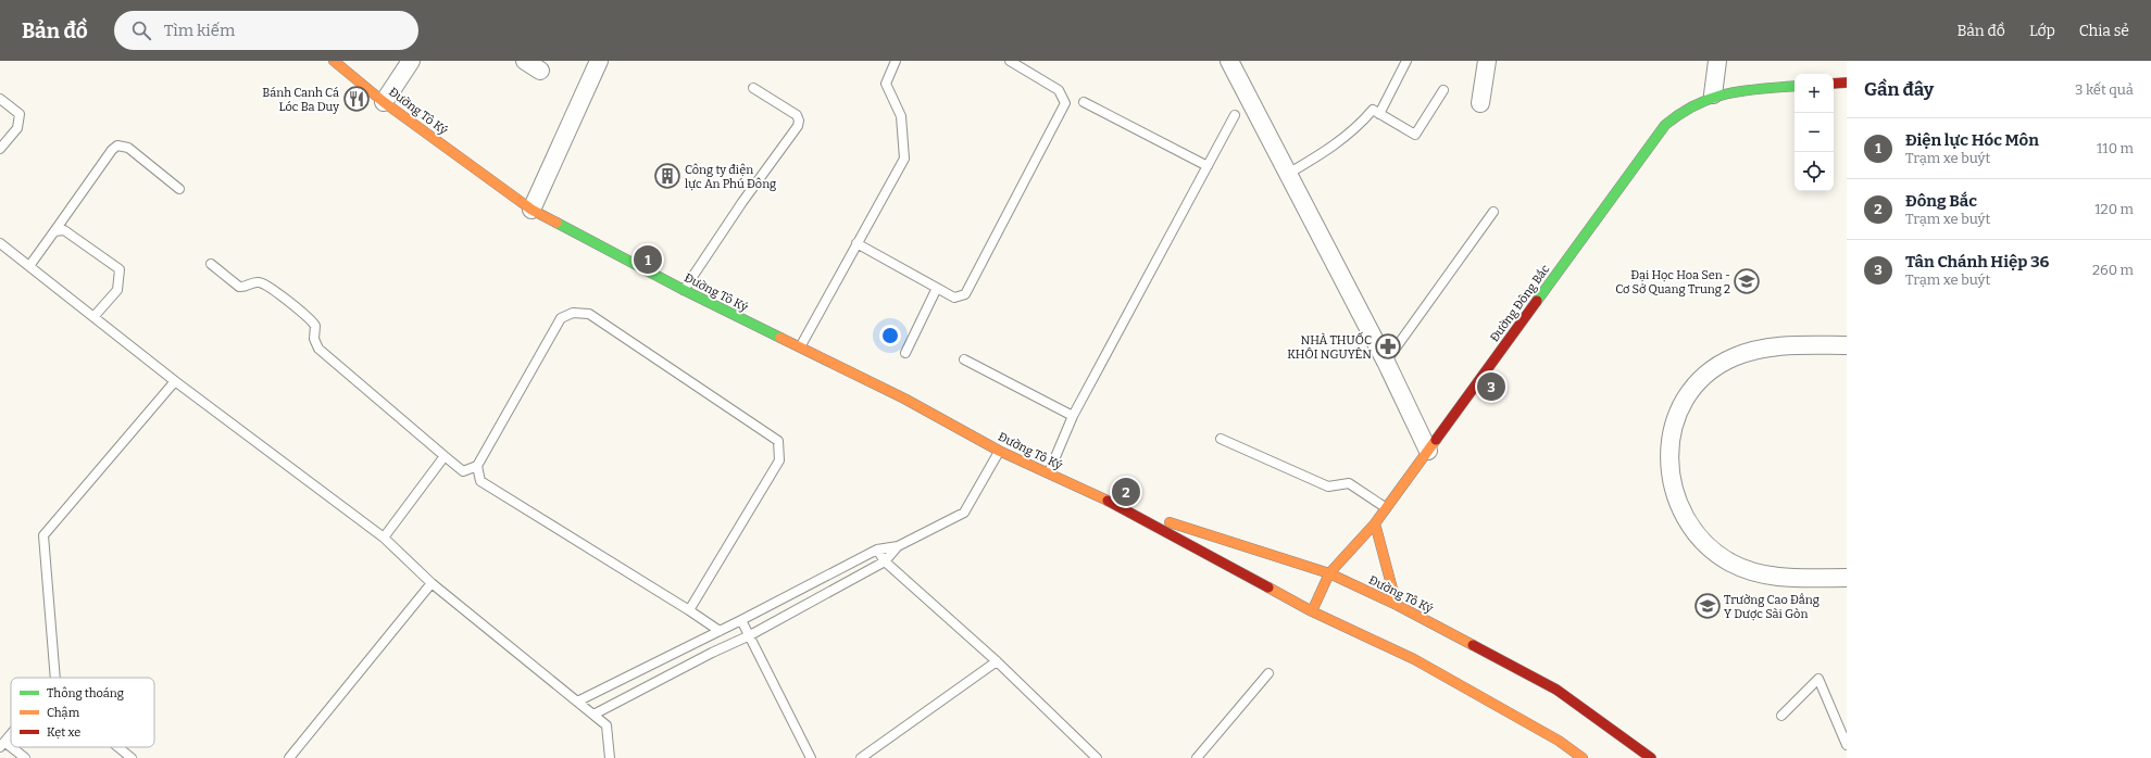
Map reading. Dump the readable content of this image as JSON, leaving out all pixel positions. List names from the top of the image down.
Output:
{
  "streets": {
    "main road": ["Đường Tô Ký", "Đường Đông Bắc"]
  },
  "crossings": [
    ["Đường Tô Ký", "Đường Đông Bắc"]
  ],
  "places": {
    "restaurant": ["Bánh Canh Cá Lóc Ba Duy"],
    "building": ["Công ty điện lực An Phú Đông"],
    "school or university": ["Đại Học Hoa Sen - Cơ Sở Quang Trung 2", "Trường Cao Đẳng Y Dược Sài Gòn"],
    "pharmacy": ["NHÀ THUỐC KHÔI NGUYÊN"]
  },
  "legend": ["Thông thoáng", "Chậm", "Kẹt xe"],
  "page": {
    "header": "Bản đồ",
    "search": "Tìm kiếm",
    "nav": ["Bản đồ", "Lớp", "Chia sẻ"],
    "heading": ["Gần đây", "3 kết quả"],
    "map_buttons": ["+", "−"],
    "list": [
      {
        "mark": "1",
        "name": "Điện lực Hóc Môn",
        "note": "Trạm xe buýt",
        "value": "110 m"
      },
      {
        "mark": "2",
        "name": "Đông Bắc",
        "note": "Trạm xe buýt",
        "value": "120 m"
      },
      {
        "mark": "3",
        "name": "Tân Chánh Hiệp 36",
        "note": "Trạm xe buýt",
        "value": "260 m"
      }
    ],
    "pins": ["1", "3", "2"]
  }
}
